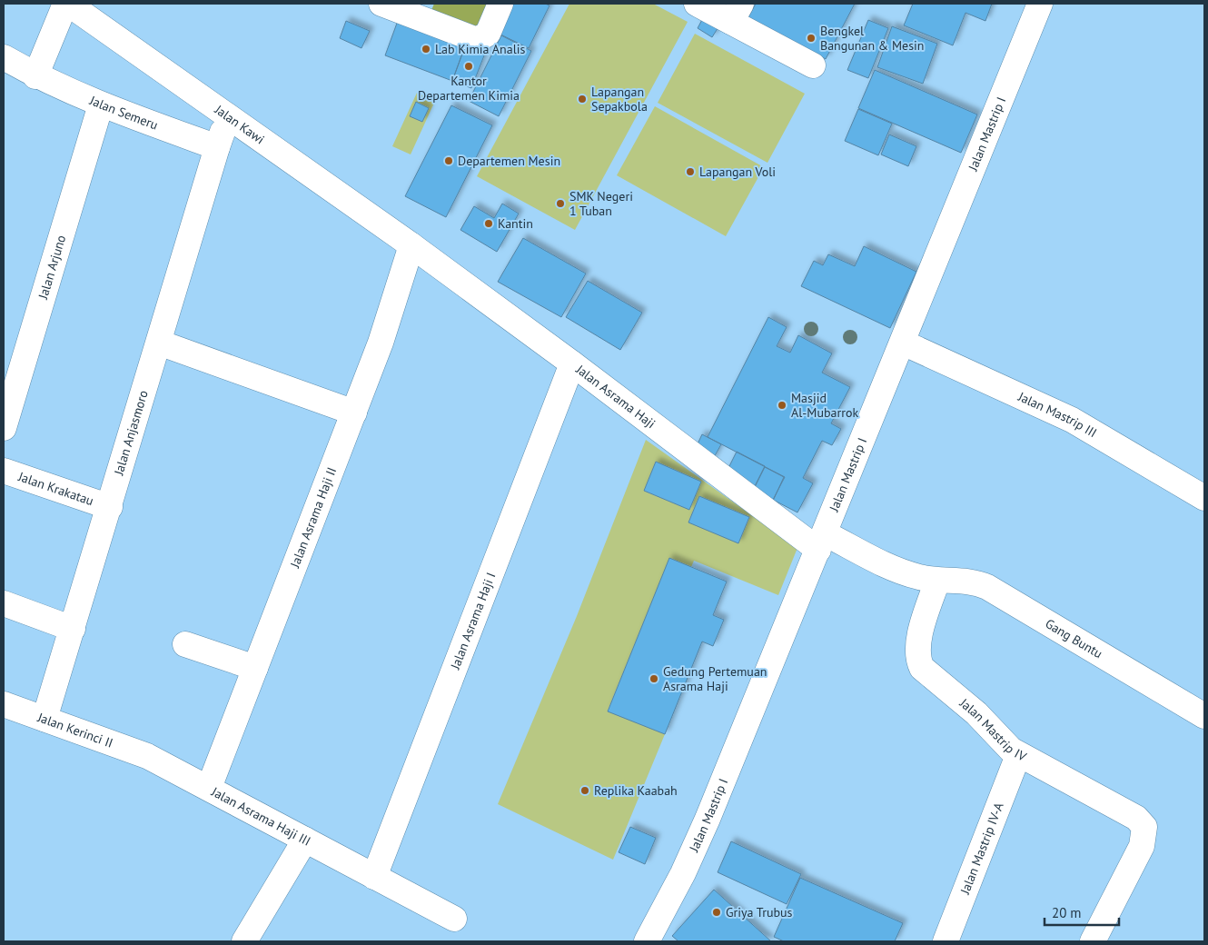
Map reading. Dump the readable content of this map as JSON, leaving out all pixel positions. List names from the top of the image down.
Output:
{
  "streets": {
    "street": [
      "Jalan Semeru",
      "Jalan Kawi",
      "Jalan Mastrip I",
      "Jalan Arjuno",
      "Jalan Asrama Haji",
      "Jalan Mastrip III",
      "Jalan Anjasmoro",
      "Jalan Krakatau",
      "Jalan Asrama Haji II",
      "Jalan Asrama Haji I",
      "Gang Buntu",
      "Jalan Mastrip IV",
      "Jalan Kerinci II",
      "Jalan Asrama Haji III",
      "Jalan Mastrip IV-A"
    ]
  },
  "crossings": [
    ["Jalan Semeru", "Jalan Arjuno"],
    ["Jalan Semeru", "Jalan Anjasmoro"],
    ["Jalan Kawi", "Jalan Asrama Haji"],
    ["Jalan Kawi", "Jalan Asrama Haji II"],
    ["Jalan Mastrip I", "Jalan Asrama Haji"],
    ["Jalan Mastrip I", "Jalan Mastrip III"],
    ["Jalan Asrama Haji", "Jalan Asrama Haji II"],
    ["Jalan Asrama Haji", "Jalan Asrama Haji I"],
    ["Jalan Anjasmoro", "Jalan Krakatau"],
    ["Jalan Anjasmoro", "Jalan Kerinci II"],
    ["Jalan Asrama Haji II", "Jalan Asrama Haji III"],
    ["Jalan Asrama Haji I", "Jalan Asrama Haji III"],
    ["Gang Buntu", "Jalan Mastrip IV"],
    ["Jalan Mastrip IV", "Jalan Mastrip IV-A"],
    ["Jalan Kerinci II", "Jalan Asrama Haji III"]
  ],
  "places": [
    "Bengkel Bangunan & Mesin",
    "Lab Kimia Analis",
    "Kantor Departemen Kimia",
    "Lapangan Sepakbola",
    "Departemen Mesin",
    "Lapangan Voli",
    "SMK Negeri 1 Tuban",
    "Kantin",
    "Masjid Al-Mubarrok",
    "Gedung Pertemuan Asrama Haji",
    "Replika Kaabah",
    "Griya Trubus"
  ],
  "scale_bar": "20 m"
}
